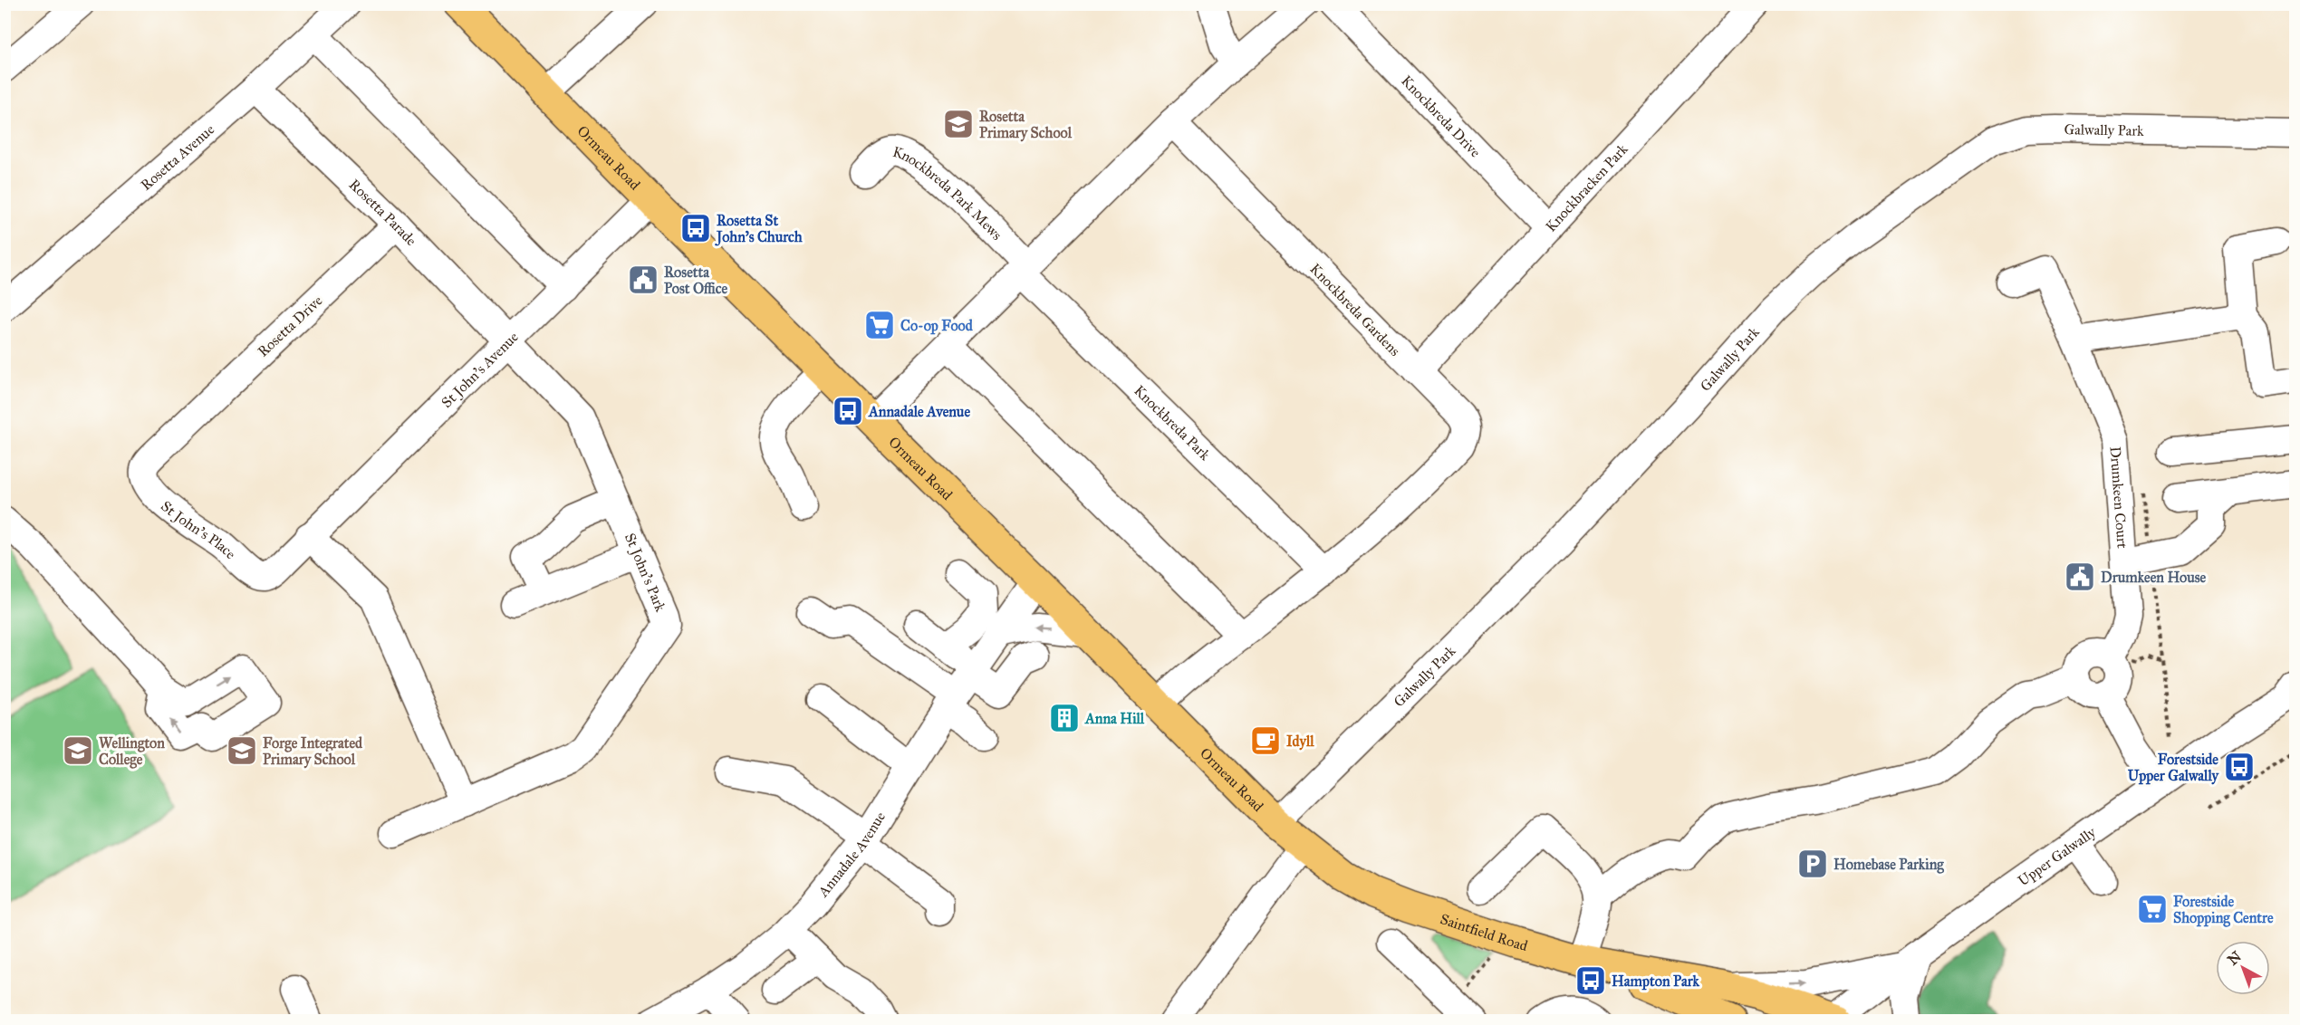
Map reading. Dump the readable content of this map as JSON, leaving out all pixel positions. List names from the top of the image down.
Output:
{
  "streets": {
    "main road": ["Ormeau Road", "Saintfield Road"],
    "street": [
      "Knockbreda Drive",
      "Galwally Park",
      "Rosetta Avenue",
      "Knockbracken Park",
      "Knockbreda Park Mews",
      "Rosetta Parade",
      "Knockbreda Gardens",
      "Rosetta Drive",
      "St John's Avenue",
      "Knockbreda Park",
      "Drumkeen Court",
      "St John's Place",
      "St John's Park",
      "Annadale Avenue",
      "Upper Galwally"
    ]
  },
  "crossings": [
    ["Knockbreda Drive", "Knockbracken Park"],
    ["Galwally Park", "Ormeau Road"],
    ["Rosetta Avenue", "Rosetta Parade"],
    ["Ormeau Road", "St John's Avenue"],
    ["Ormeau Road", "Annadale Avenue"],
    ["Ormeau Road", "Saintfield Road"],
    ["Knockbracken Park", "Knockbreda Gardens"],
    ["Knockbreda Park Mews", "Knockbreda Park"],
    ["Rosetta Parade", "Rosetta Drive"],
    ["Rosetta Parade", "St John's Avenue"],
    ["Rosetta Parade", "St John's Park"],
    ["Knockbreda Gardens", "Knockbreda Park"],
    ["Rosetta Drive", "St John's Place"],
    ["St John's Avenue", "St John's Place"],
    ["St John's Avenue", "St John's Park"],
    ["Upper Galwally", "Saintfield Road"]
  ],
  "places": {
    "school or university": ["Rosetta Primary School", "Wellington College", "Forge Integrated Primary School"],
    "bus stop": [
      "Rosetta St John's Church",
      "Annadale Avenue",
      "Forestside Upper Galwally",
      "Hampton Park"
    ],
    "public building": ["Rosetta Post Office", "Drumkeen House"],
    "supermarket": ["Co-op Food", "Forestside Shopping Centre"],
    "building": ["Anna Hill"],
    "cafe": ["Idyll"],
    "parking": ["Homebase Parking"]
  },
  "north": "top left"
}
